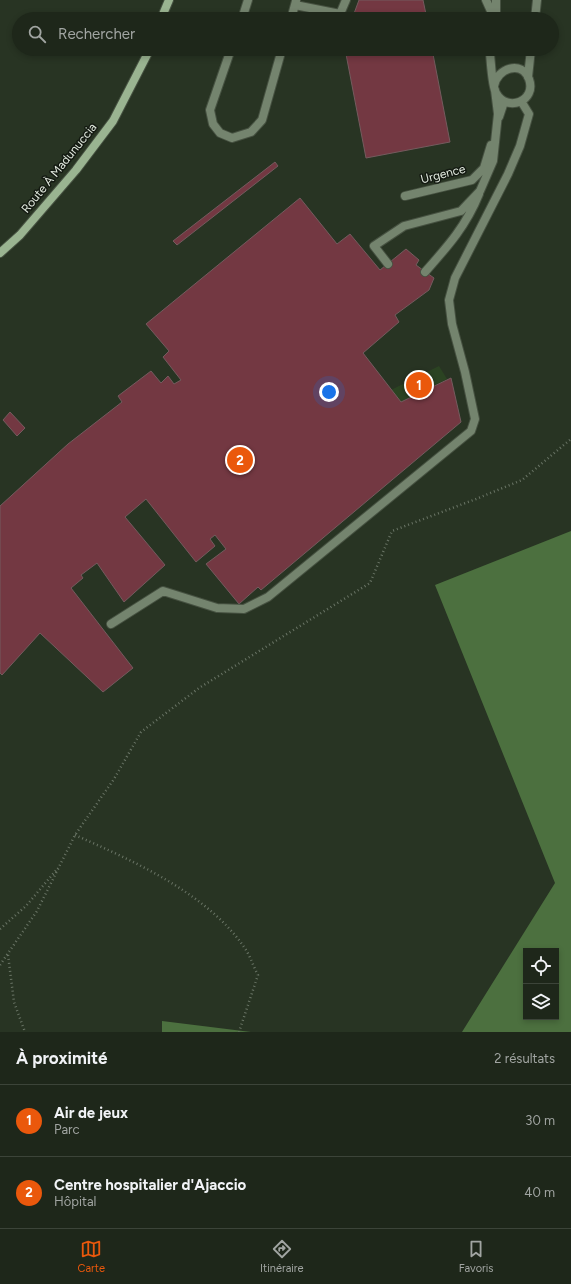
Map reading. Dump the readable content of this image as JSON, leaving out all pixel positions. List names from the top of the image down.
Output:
{
  "streets": {
    "main road": ["Route À Madunuccia"],
    "lane": ["Urgence"]
  },
  "page": {
    "search": "Rechercher",
    "pins": ["1", "2"],
    "heading": ["À proximité", "2 résultats"],
    "list": [
      {
        "mark": "1",
        "name": "Air de jeux",
        "note": "Parc",
        "value": "30 m"
      },
      {
        "mark": "2",
        "name": "Centre hospitalier d'Ajaccio",
        "note": "Hôpital",
        "value": "40 m"
      }
    ],
    "nav": ["Carte", "Itinéraire", "Favoris"]
  }
}
